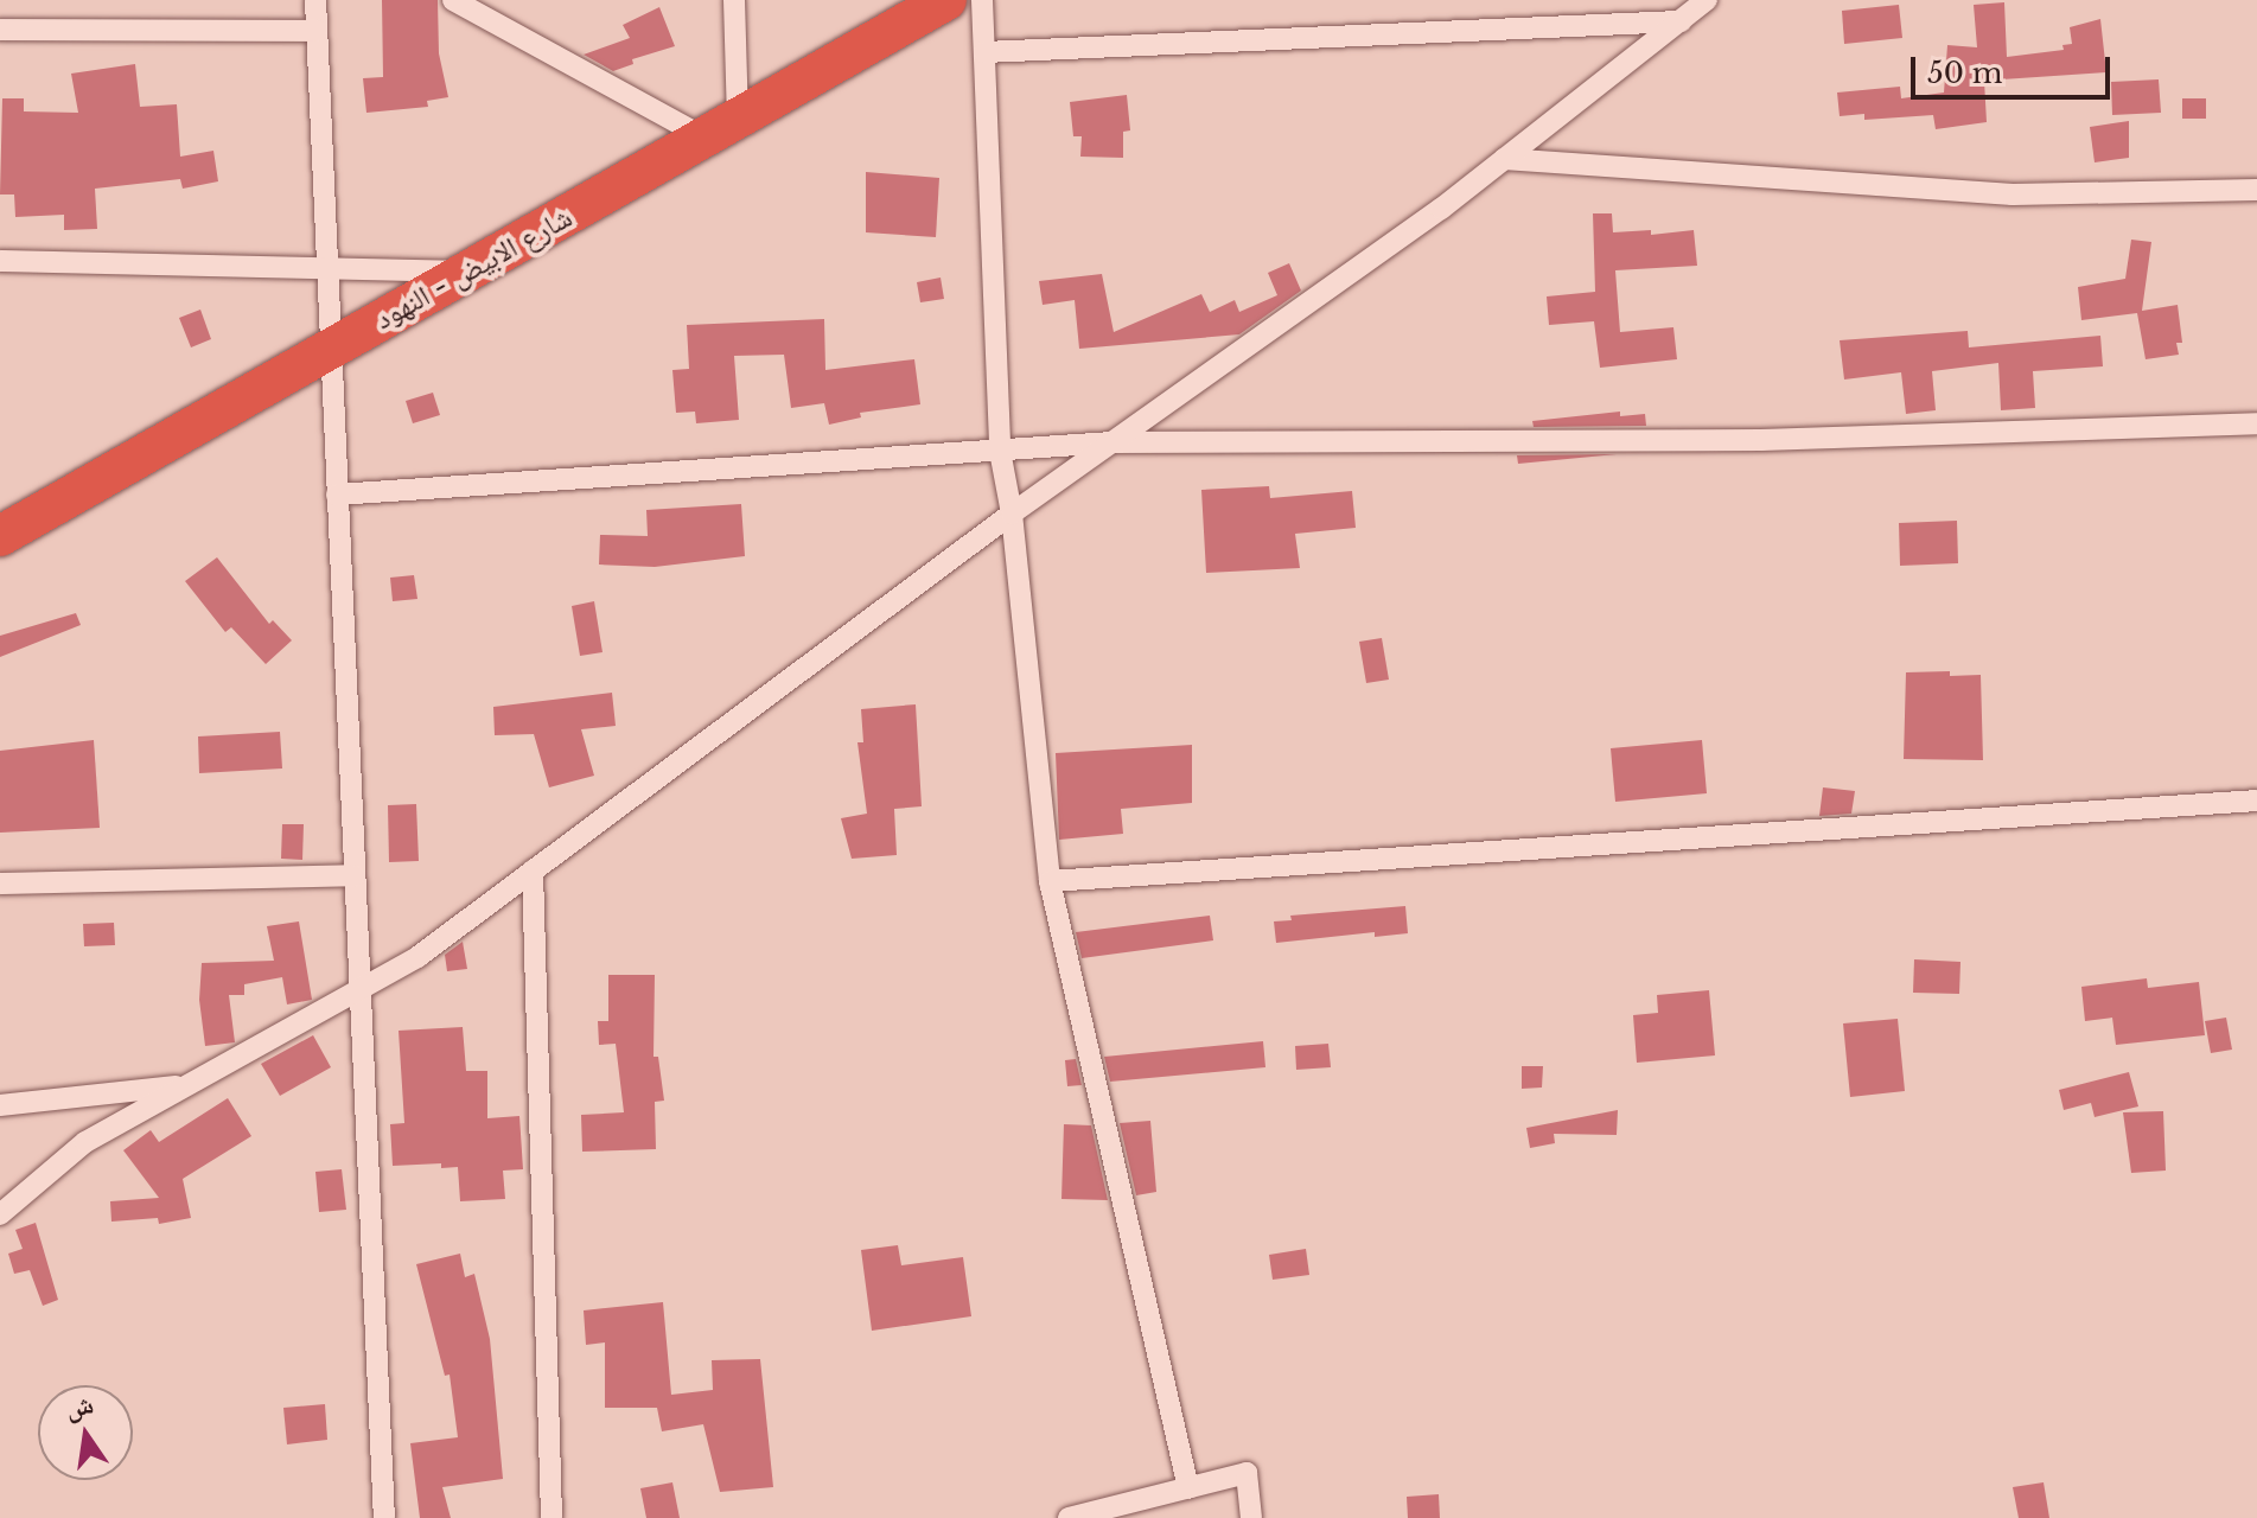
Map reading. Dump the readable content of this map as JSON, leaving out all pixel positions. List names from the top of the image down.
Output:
{
  "streets": {
    "highway": ["شارع الابيض - النهود"]
  },
  "scale_bar": "50 m",
  "north": "top"
}
